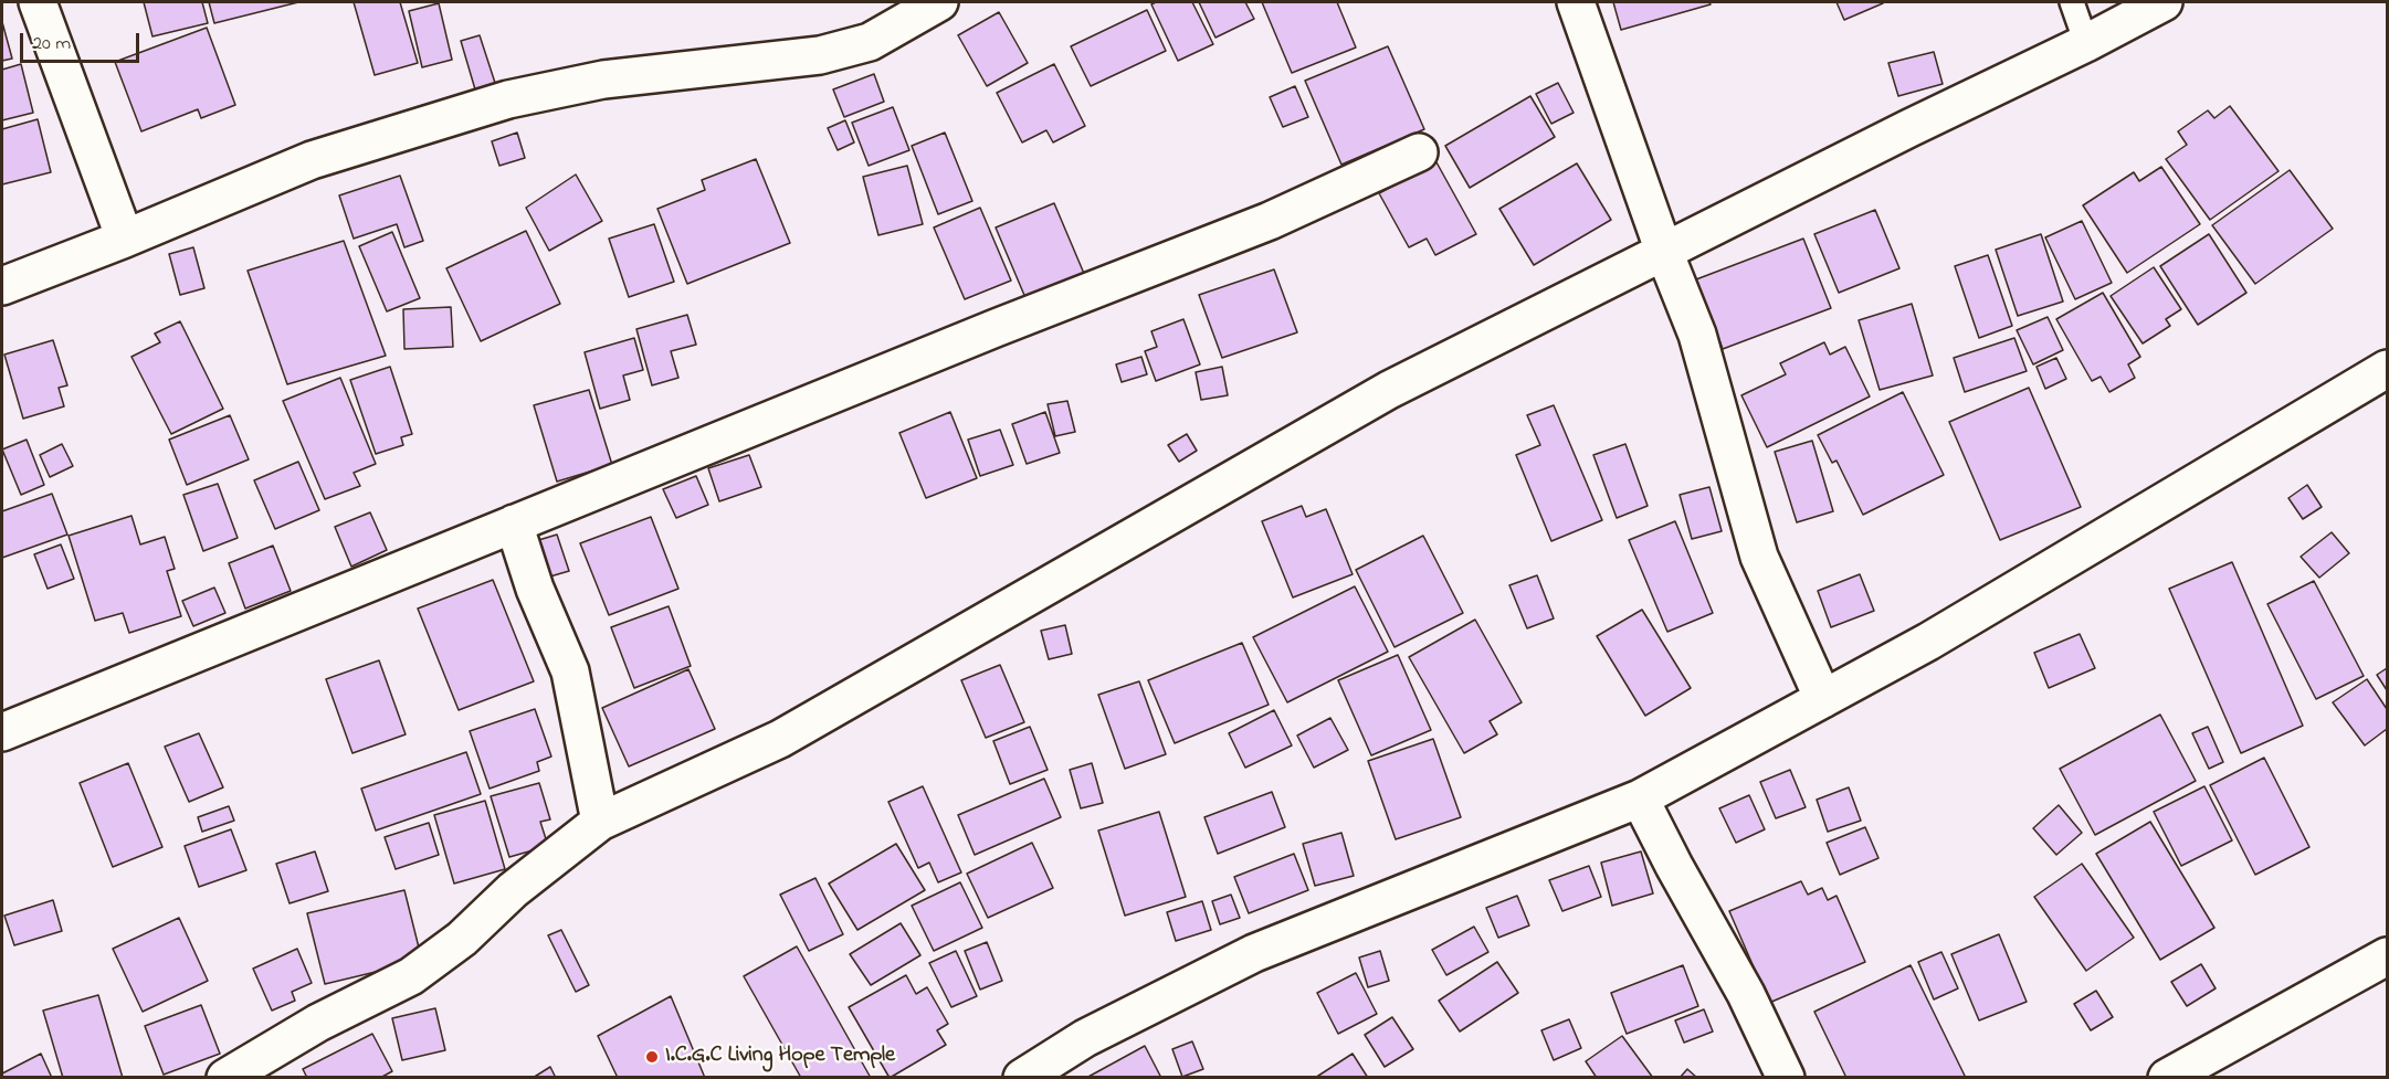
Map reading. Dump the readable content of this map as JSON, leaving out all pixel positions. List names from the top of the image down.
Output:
{
  "places": ["I.C.G.C Living Hope Temple"],
  "scale_bar": "20 m"
}
